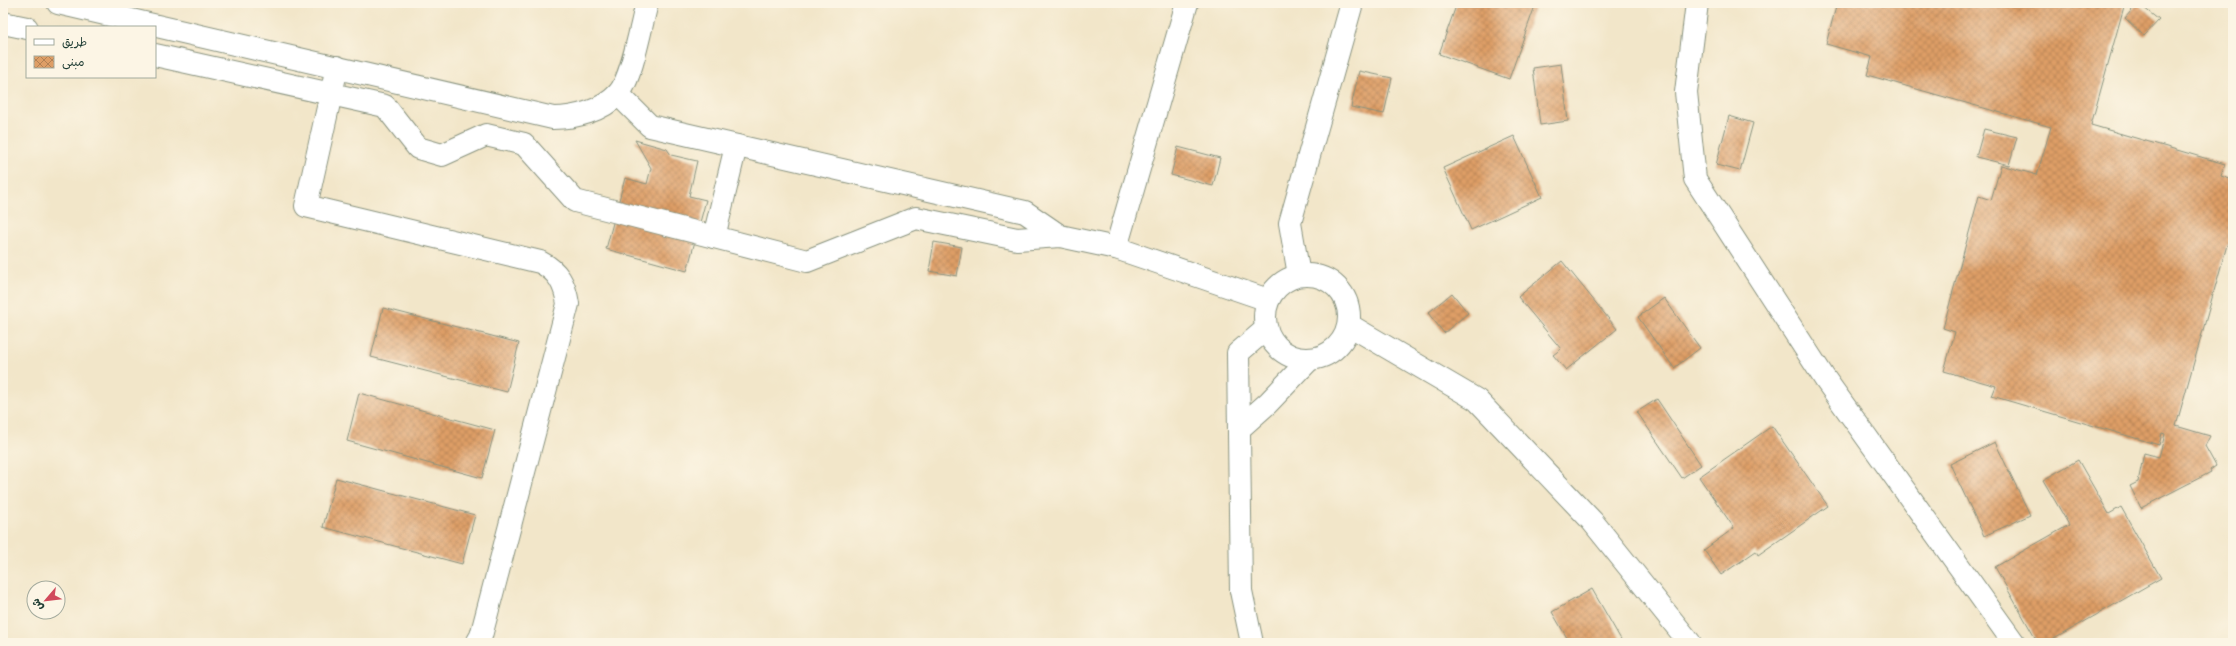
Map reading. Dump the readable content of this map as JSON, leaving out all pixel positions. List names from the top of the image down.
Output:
{
  "legend": ["طريق", "مبنى"],
  "north": "bottom left"
}
